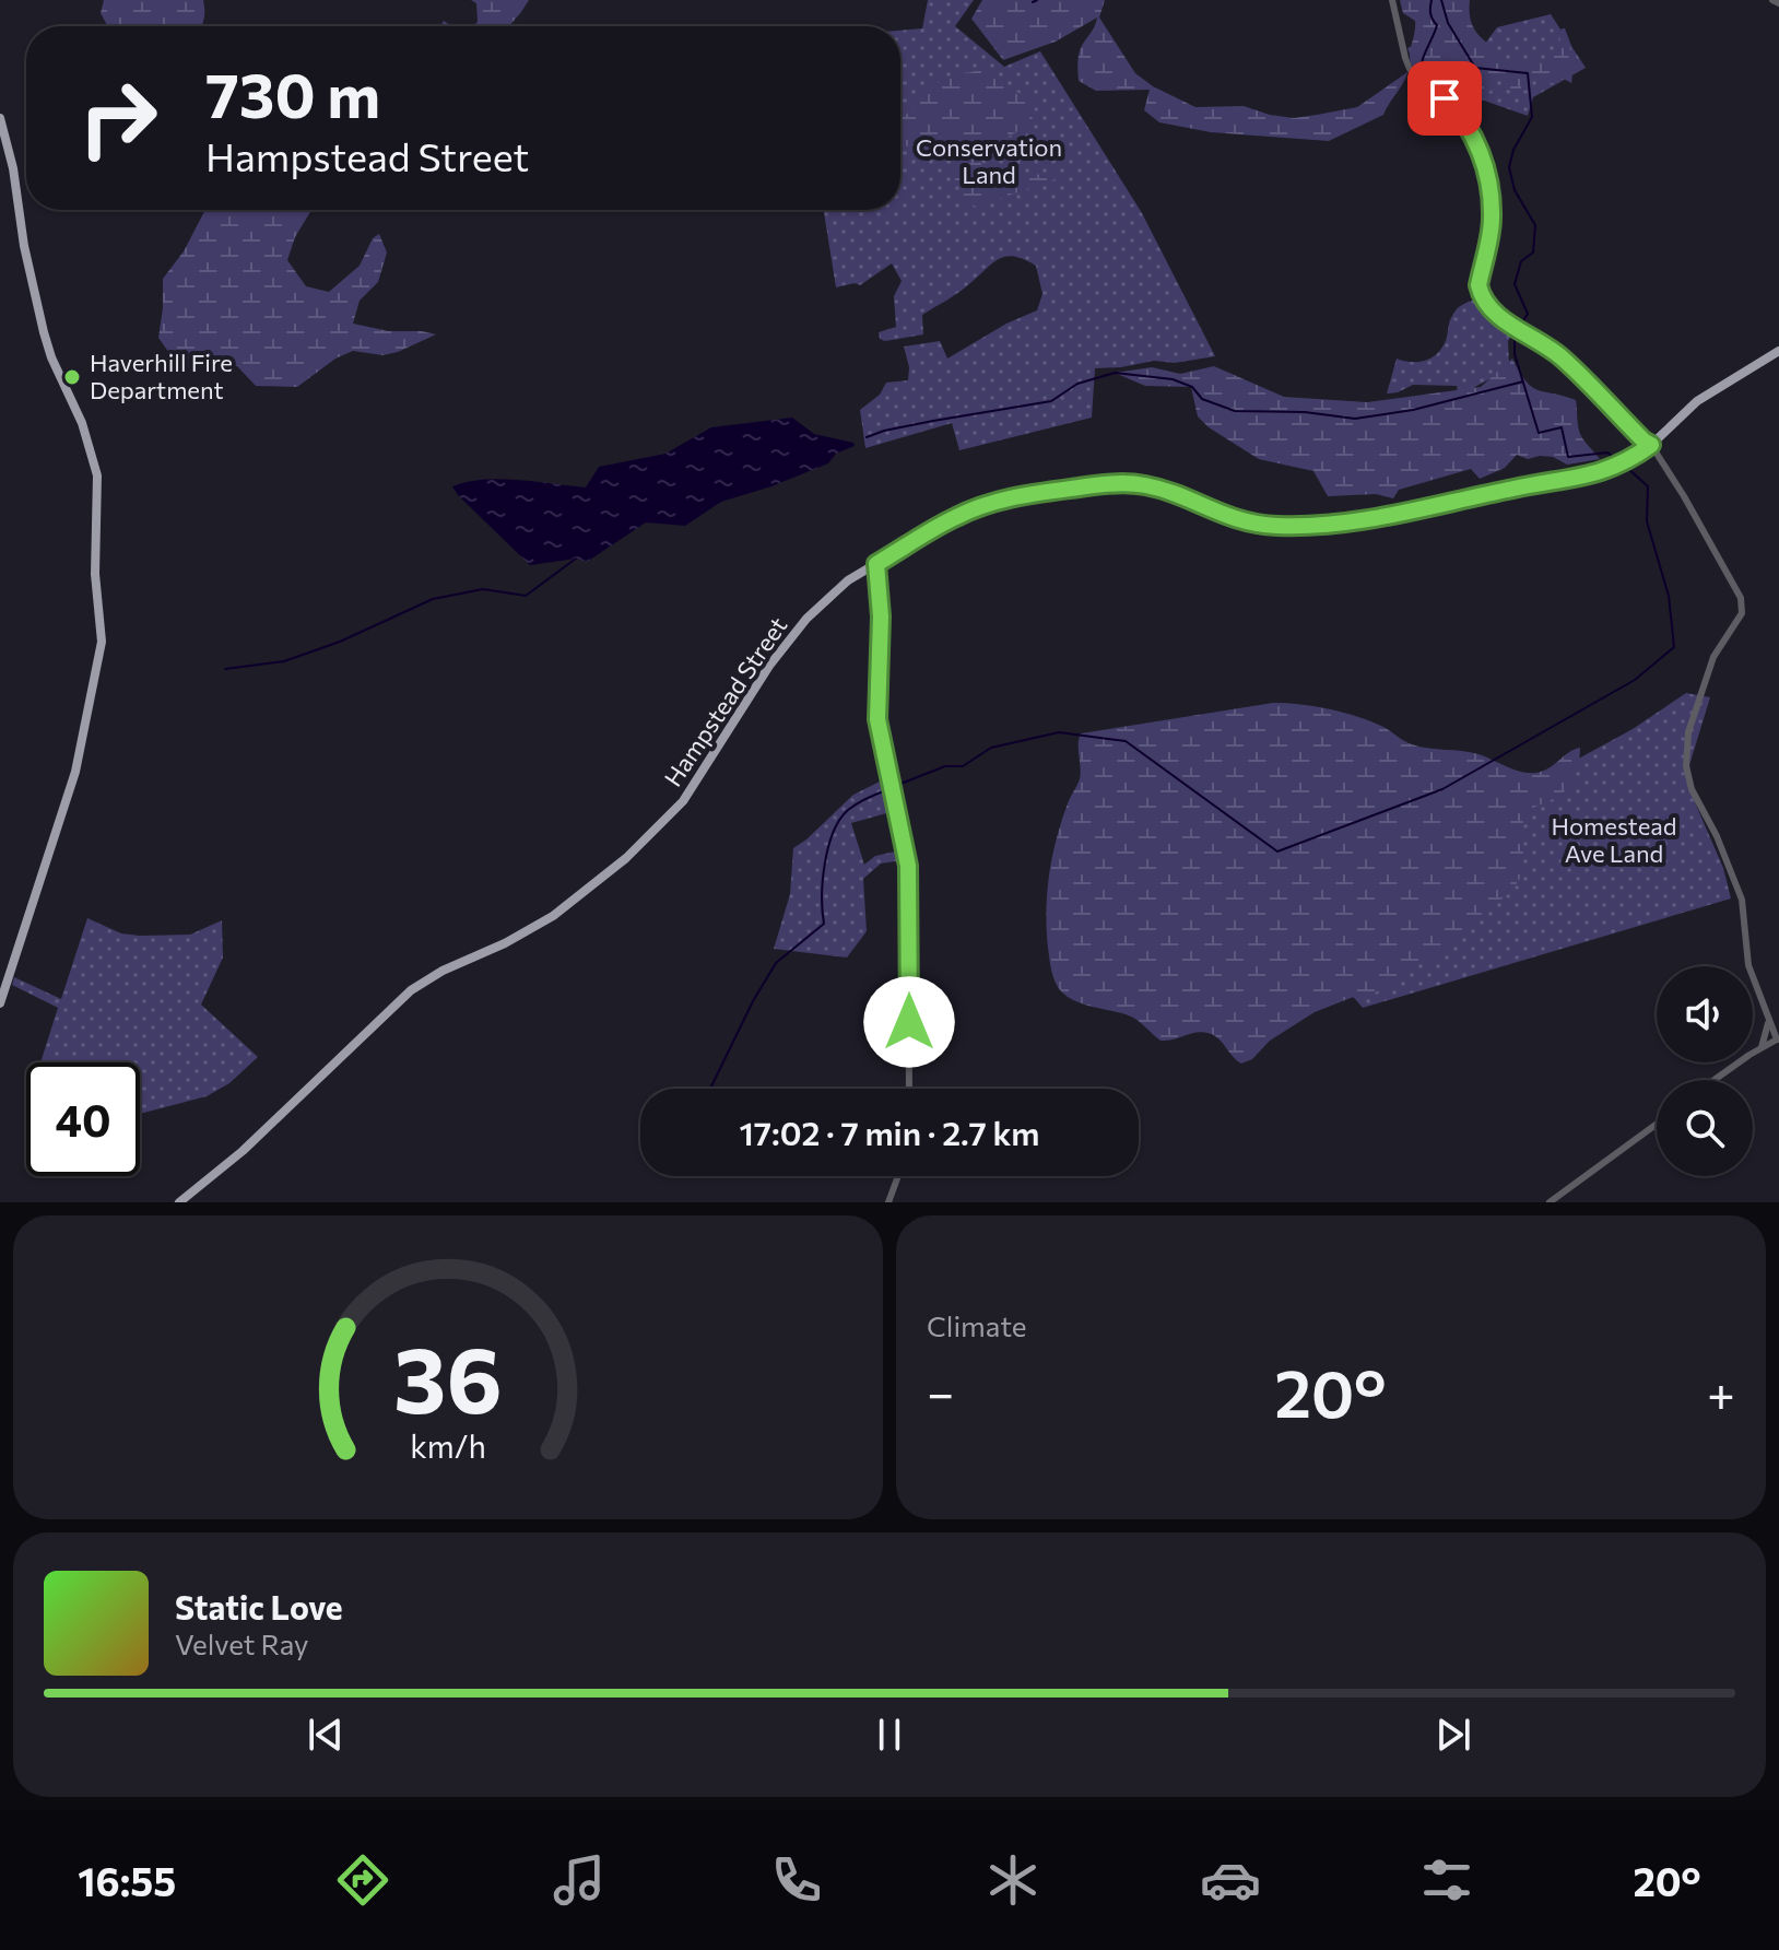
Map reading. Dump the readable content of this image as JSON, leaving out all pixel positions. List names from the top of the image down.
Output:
{
  "streets": {
    "main road": ["Hampstead Street"]
  },
  "parks": ["Conservation Land", "Homestead Ave Land"],
  "places": ["Haverhill Fire Department"],
  "page": {
    "turn": ["730 m", "Hampstead Street"],
    "limit": "40",
    "trip": "17:02 · 7 min · 2.7 km",
    "tile": "Climate",
    "heat": ["−", "20°", "+"],
    "song": ["Static Love", "Velvet Ray"],
    "tabs": ["16:55", "20°"],
    "gauge": ["36", "km/h"]
  }
}
